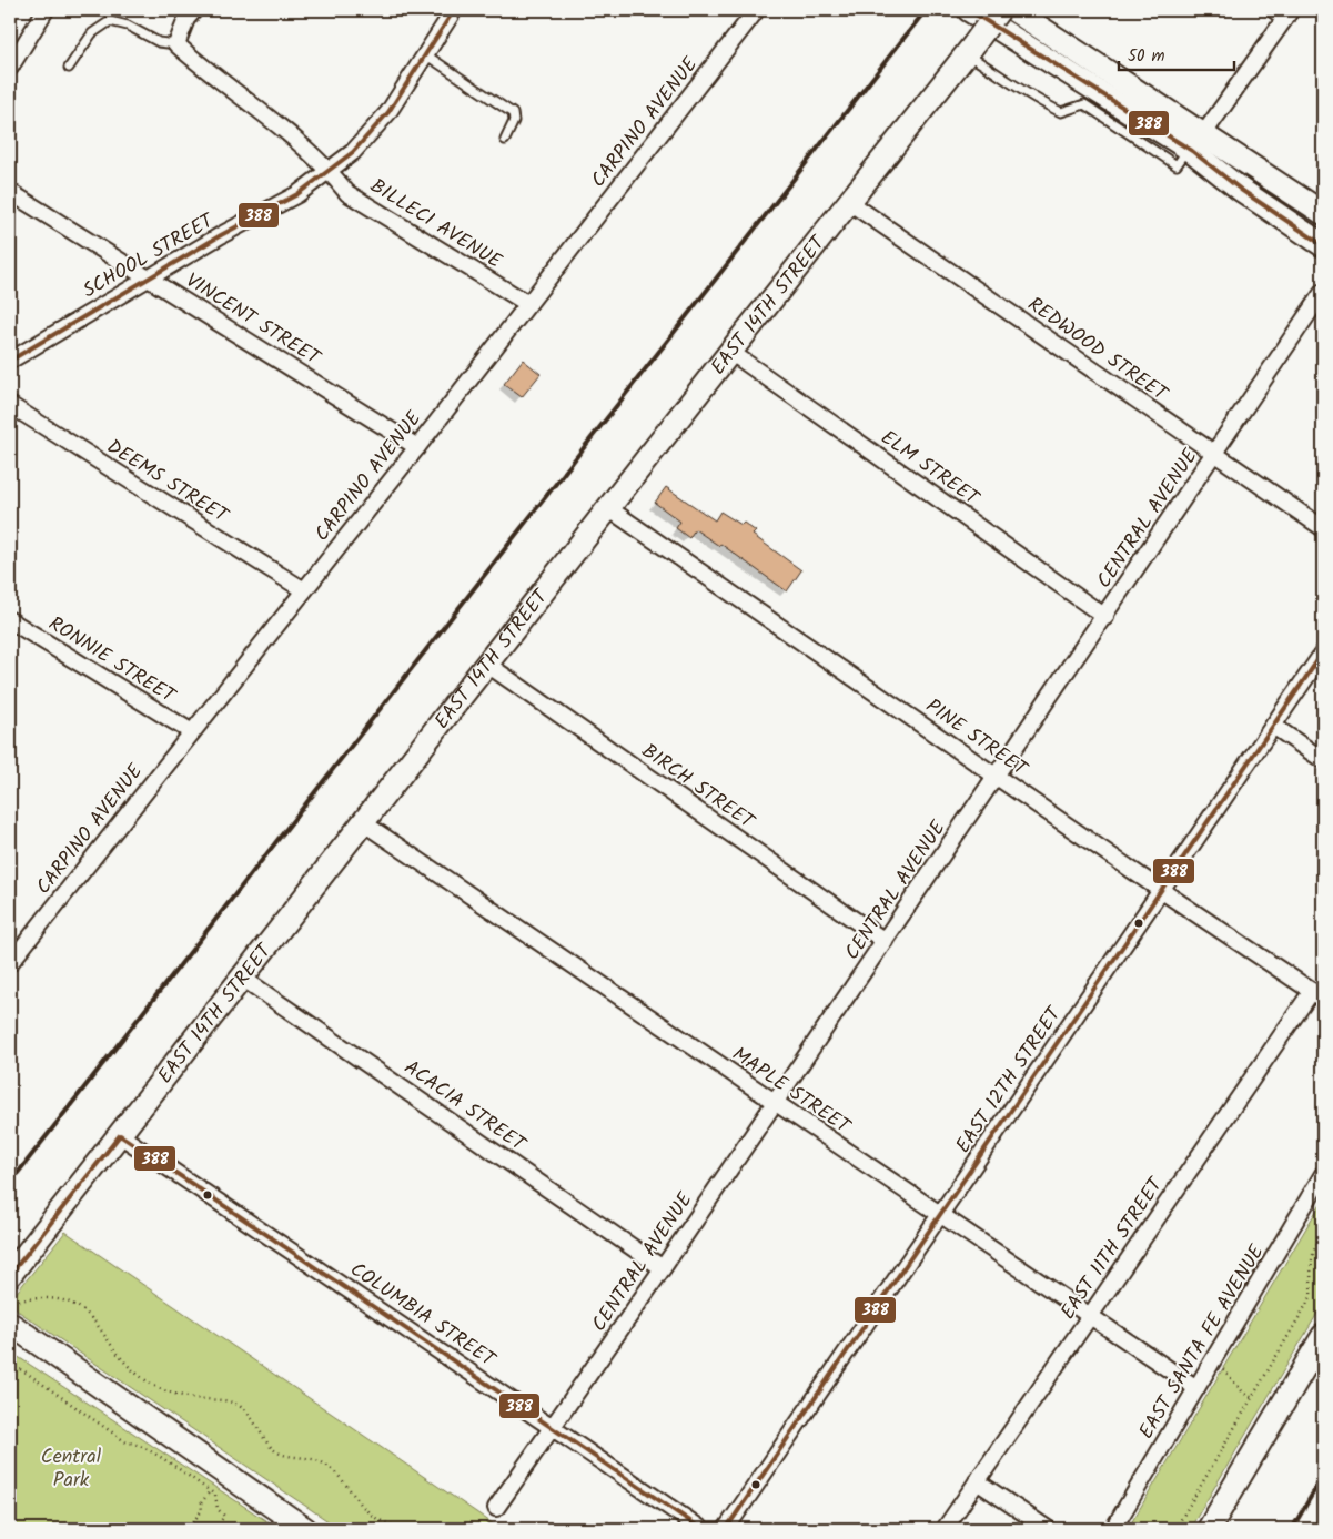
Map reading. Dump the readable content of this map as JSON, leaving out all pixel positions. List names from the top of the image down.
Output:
{
  "streets": {
    "street": [
      "CARPINO AVENUE",
      "BILLECI AVENUE",
      "SCHOOL STREET",
      "EAST 14TH STREET",
      "VINCENT STREET",
      "REDWOOD STREET",
      "ELM STREET",
      "DEEMS STREET",
      "CENTRAL AVENUE",
      "RONNIE STREET",
      "PINE STREET",
      "BIRCH STREET",
      "EAST 12TH STREET",
      "MAPLE STREET",
      "ACACIA STREET",
      "EAST 11TH STREET",
      "COLUMBIA STREET",
      "EAST SANTA FE AVENUE"
    ]
  },
  "crossings": [
    ["CARPINO AVENUE", "BILLECI AVENUE"],
    ["CARPINO AVENUE", "VINCENT STREET"],
    ["CARPINO AVENUE", "DEEMS STREET"],
    ["CARPINO AVENUE", "RONNIE STREET"],
    ["BILLECI AVENUE", "SCHOOL STREET"],
    ["SCHOOL STREET", "VINCENT STREET"],
    ["EAST 14TH STREET", "REDWOOD STREET"],
    ["EAST 14TH STREET", "ELM STREET"],
    ["EAST 14TH STREET", "PINE STREET"],
    ["EAST 14TH STREET", "BIRCH STREET"],
    ["EAST 14TH STREET", "MAPLE STREET"],
    ["EAST 14TH STREET", "ACACIA STREET"],
    ["EAST 14TH STREET", "COLUMBIA STREET"],
    ["REDWOOD STREET", "CENTRAL AVENUE"],
    ["ELM STREET", "CENTRAL AVENUE"],
    ["CENTRAL AVENUE", "PINE STREET"],
    ["CENTRAL AVENUE", "BIRCH STREET"],
    ["CENTRAL AVENUE", "MAPLE STREET"],
    ["CENTRAL AVENUE", "ACACIA STREET"],
    ["CENTRAL AVENUE", "COLUMBIA STREET"],
    ["PINE STREET", "EAST 12TH STREET"],
    ["PINE STREET", "EAST 11TH STREET"],
    ["EAST 12TH STREET", "MAPLE STREET"],
    ["MAPLE STREET", "EAST 11TH STREET"],
    ["MAPLE STREET", "EAST SANTA FE AVENUE"]
  ],
  "parks": ["Central Park"],
  "lines": ["transit line 388"],
  "scale_bar": "50 m"
}
